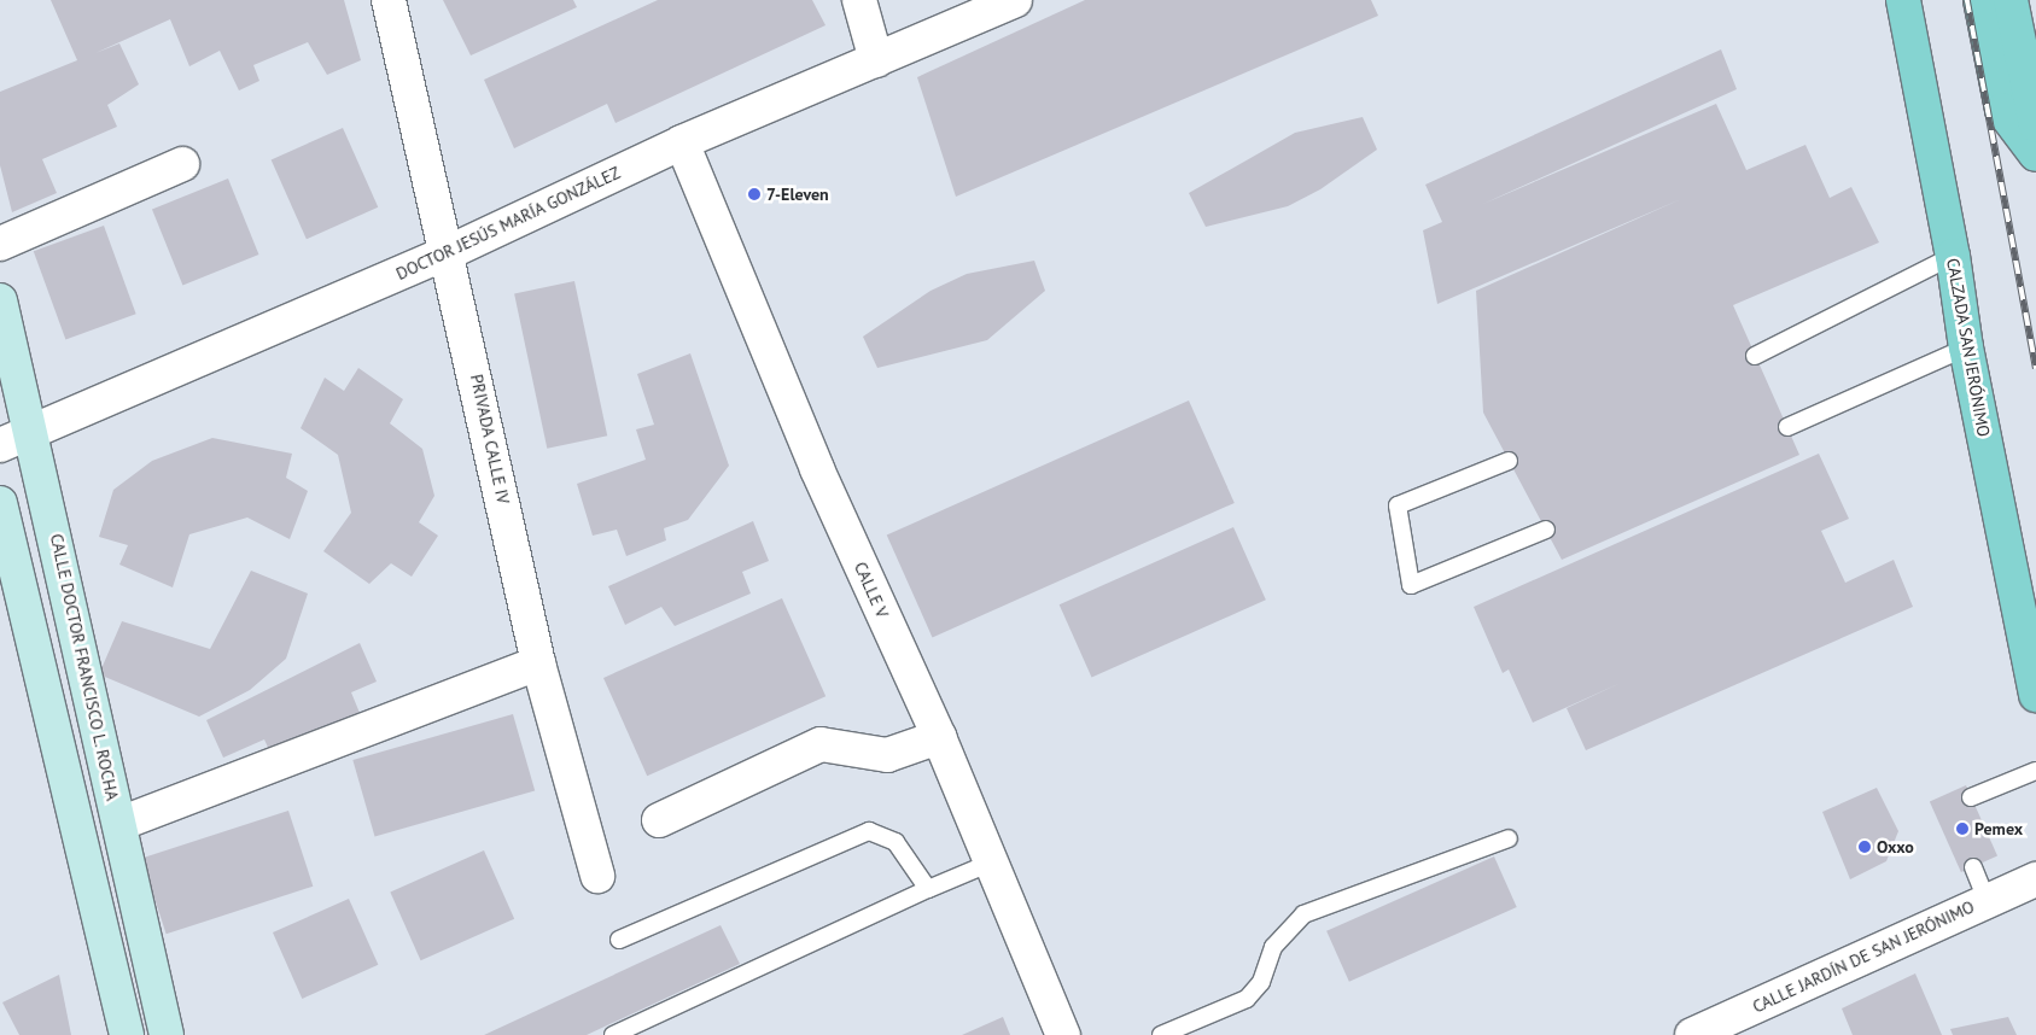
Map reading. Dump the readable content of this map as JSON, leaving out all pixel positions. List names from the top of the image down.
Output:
{
  "streets": {
    "main road": ["CALZADA SAN JERÓNIMO"],
    "street": [
      "DOCTOR JESÚS MARÍA GONZÁLEZ",
      "PRIVADA CALLE IV",
      "CALLE V",
      "CALLE DOCTOR FRANCISCO L. ROCHA",
      "CALLE JARDÍN DE SAN JERÓNIMO"
    ]
  },
  "crossings": [
    ["DOCTOR JESÚS MARÍA GONZÁLEZ", "PRIVADA CALLE IV"],
    ["DOCTOR JESÚS MARÍA GONZÁLEZ", "CALLE V"],
    ["DOCTOR JESÚS MARÍA GONZÁLEZ", "CALLE DOCTOR FRANCISCO L. ROCHA"]
  ],
  "places": ["7-Eleven", "Pemex", "Oxxo"]
}
